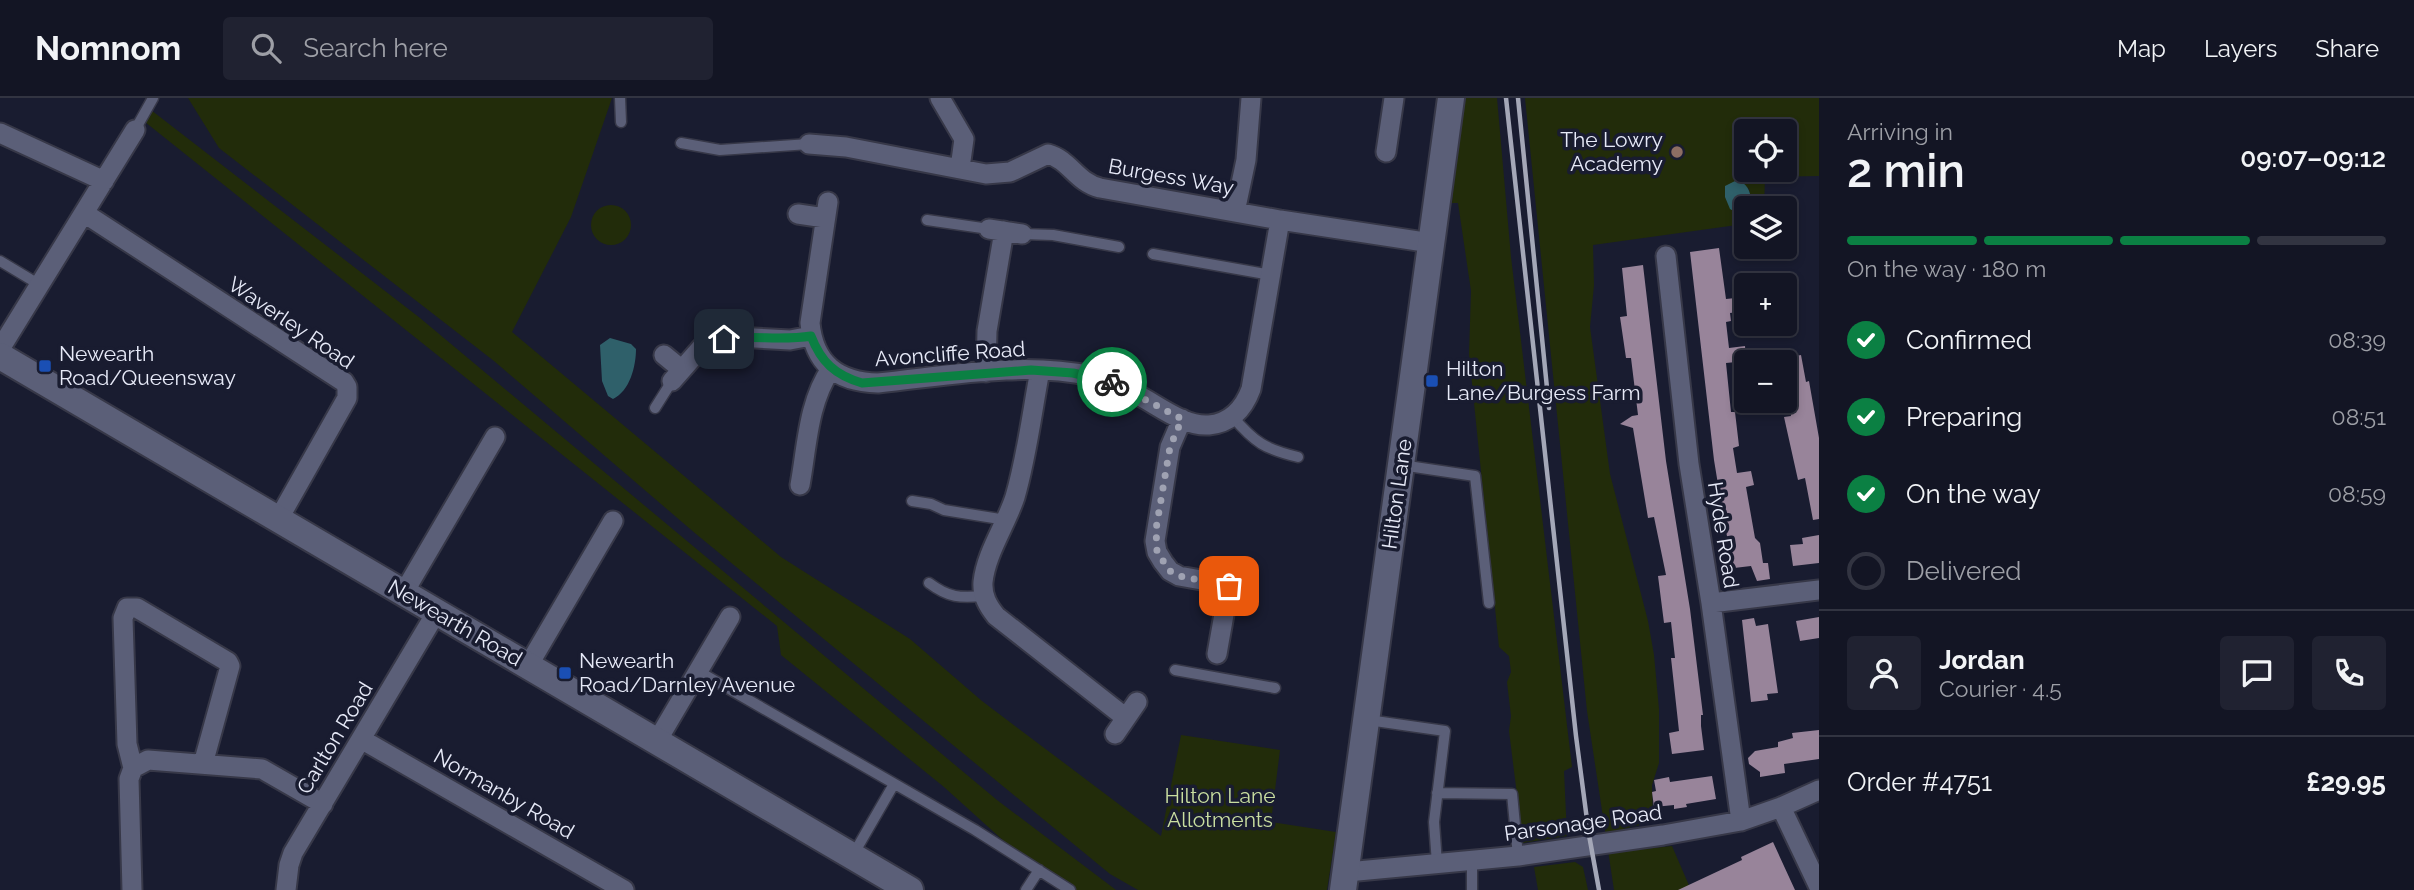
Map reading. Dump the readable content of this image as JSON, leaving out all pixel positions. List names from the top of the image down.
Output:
{
  "streets": {
    "main road": ["Hilton Lane", "Newearth Road"],
    "street": [
      "Burgess Way",
      "Waverley Road",
      "Avoncliffe Road",
      "Hyde Road",
      "Carlton Road",
      "Normanby Road",
      "Parsonage Road"
    ]
  },
  "crossings": [
    ["Burgess Way", "Hilton Lane"],
    ["Waverley Road", "Newearth Road"],
    ["Hilton Lane", "Parsonage Road"],
    ["Hyde Road", "Parsonage Road"],
    ["Newearth Road", "Carlton Road"],
    ["Carlton Road", "Normanby Road"]
  ],
  "parks": ["Hilton Lane Allotments"],
  "places": {
    "other": ["The Lowry Academy"],
    "transit": ["Newearth Road/Queensway", "Hilton Lane/Burgess Farm", "Newearth Road/Darnley Avenue"]
  },
  "page": {
    "header": "Nomnom",
    "search": "Search here",
    "nav": ["Map", "Layers", "Share"],
    "heading": ["2 min", "Arriving in", "09:07–09:12"],
    "panel": [
      "Jordan",
      "Courier · 4.5",
      "Order #4751",
      "£29.95"
    ],
    "map_buttons": ["+", "−"],
    "bar": "On the way · 180 m",
    "list": [
      ["Confirmed", "08:39"],
      ["Preparing", "08:51"],
      ["On the way", "08:59"],
      "Delivered"
    ]
  }
}
